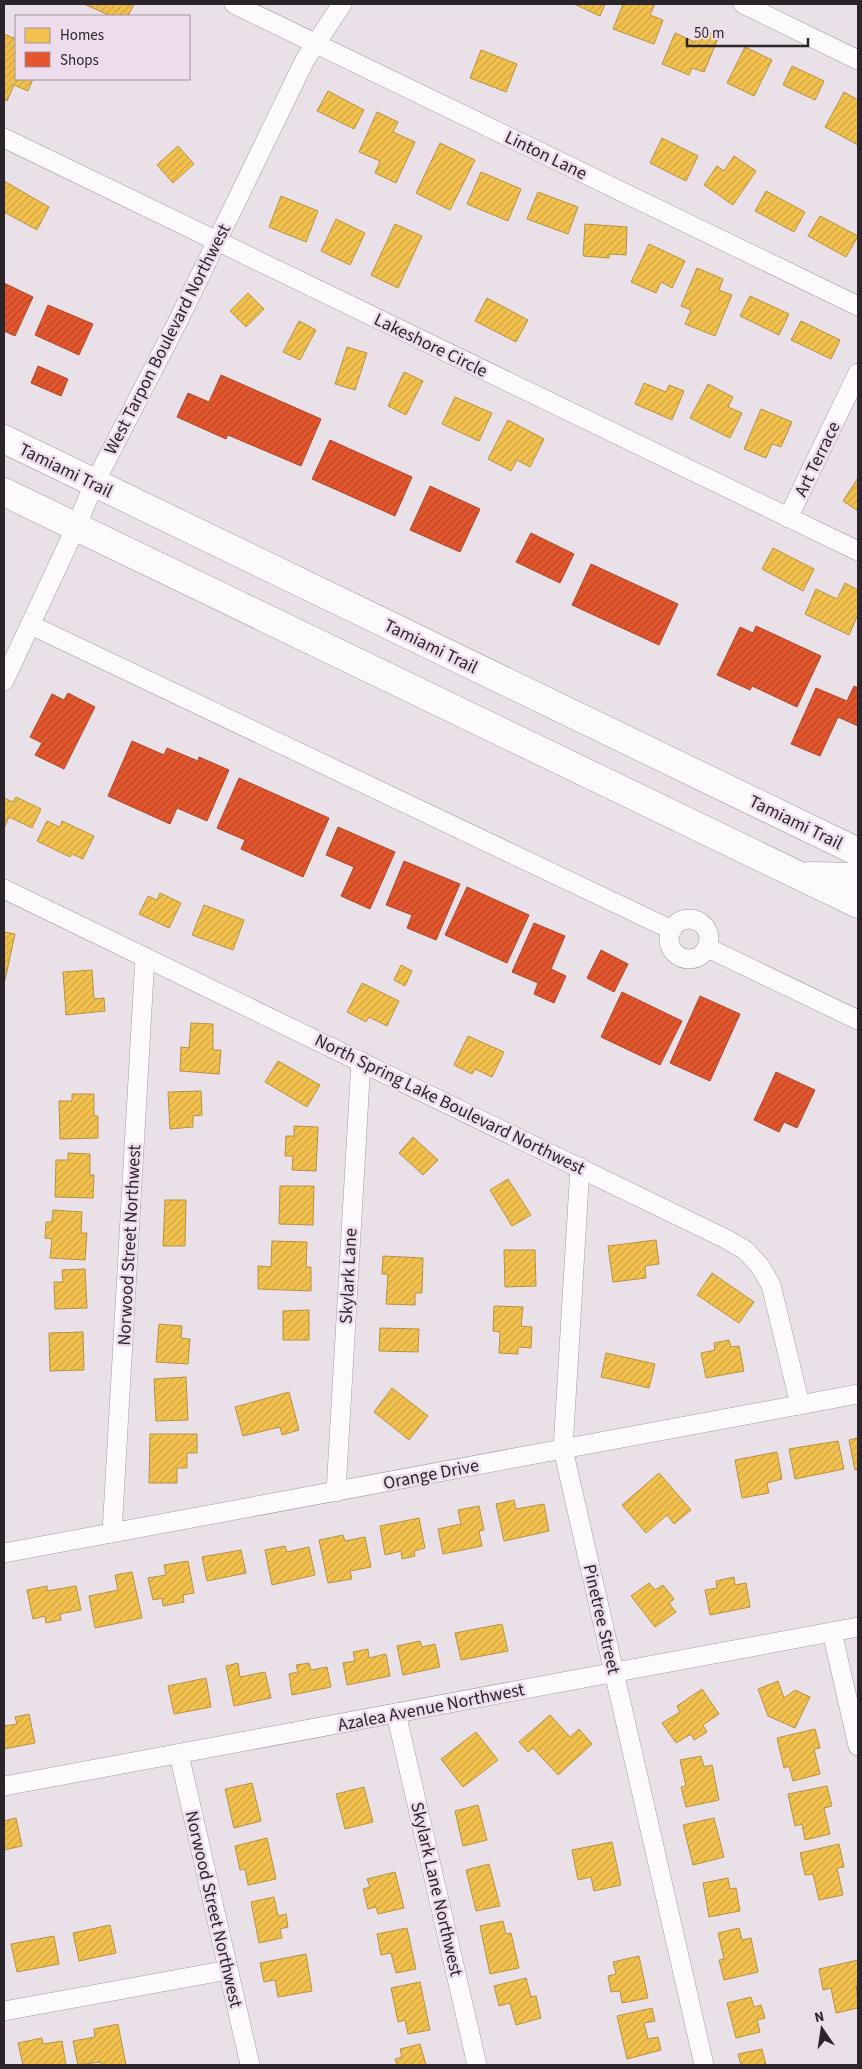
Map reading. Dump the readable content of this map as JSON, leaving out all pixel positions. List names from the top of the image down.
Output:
{
  "streets": {
    "main road": ["Tamiami Trail"],
    "street": [
      "Linton Lane",
      "West Tarpon Boulevard Northwest",
      "Lakeshore Circle",
      "Art Terrace",
      "North Spring Lake Boulevard Northwest",
      "Norwood Street Northwest",
      "Skylark Lane",
      "Orange Drive",
      "Pinetree Street",
      "Azalea Avenue Northwest",
      "Skylark Lane Northwest"
    ]
  },
  "crossings": [
    ["Linton Lane", "West Tarpon Boulevard Northwest"],
    ["West Tarpon Boulevard Northwest", "Lakeshore Circle"],
    ["West Tarpon Boulevard Northwest", "Tamiami Trail"],
    ["Lakeshore Circle", "Art Terrace"],
    ["North Spring Lake Boulevard Northwest", "Norwood Street Northwest"],
    ["North Spring Lake Boulevard Northwest", "Skylark Lane"],
    ["North Spring Lake Boulevard Northwest", "Orange Drive"],
    ["North Spring Lake Boulevard Northwest", "Pinetree Street"],
    ["Norwood Street Northwest", "Orange Drive"],
    ["Norwood Street Northwest", "Azalea Avenue Northwest"],
    ["Skylark Lane", "Orange Drive"],
    ["Orange Drive", "Pinetree Street"],
    ["Pinetree Street", "Azalea Avenue Northwest"],
    ["Azalea Avenue Northwest", "Skylark Lane Northwest"]
  ],
  "legend": ["Homes", "Shops"],
  "scale_bar": "50 m",
  "north": "top"
}
